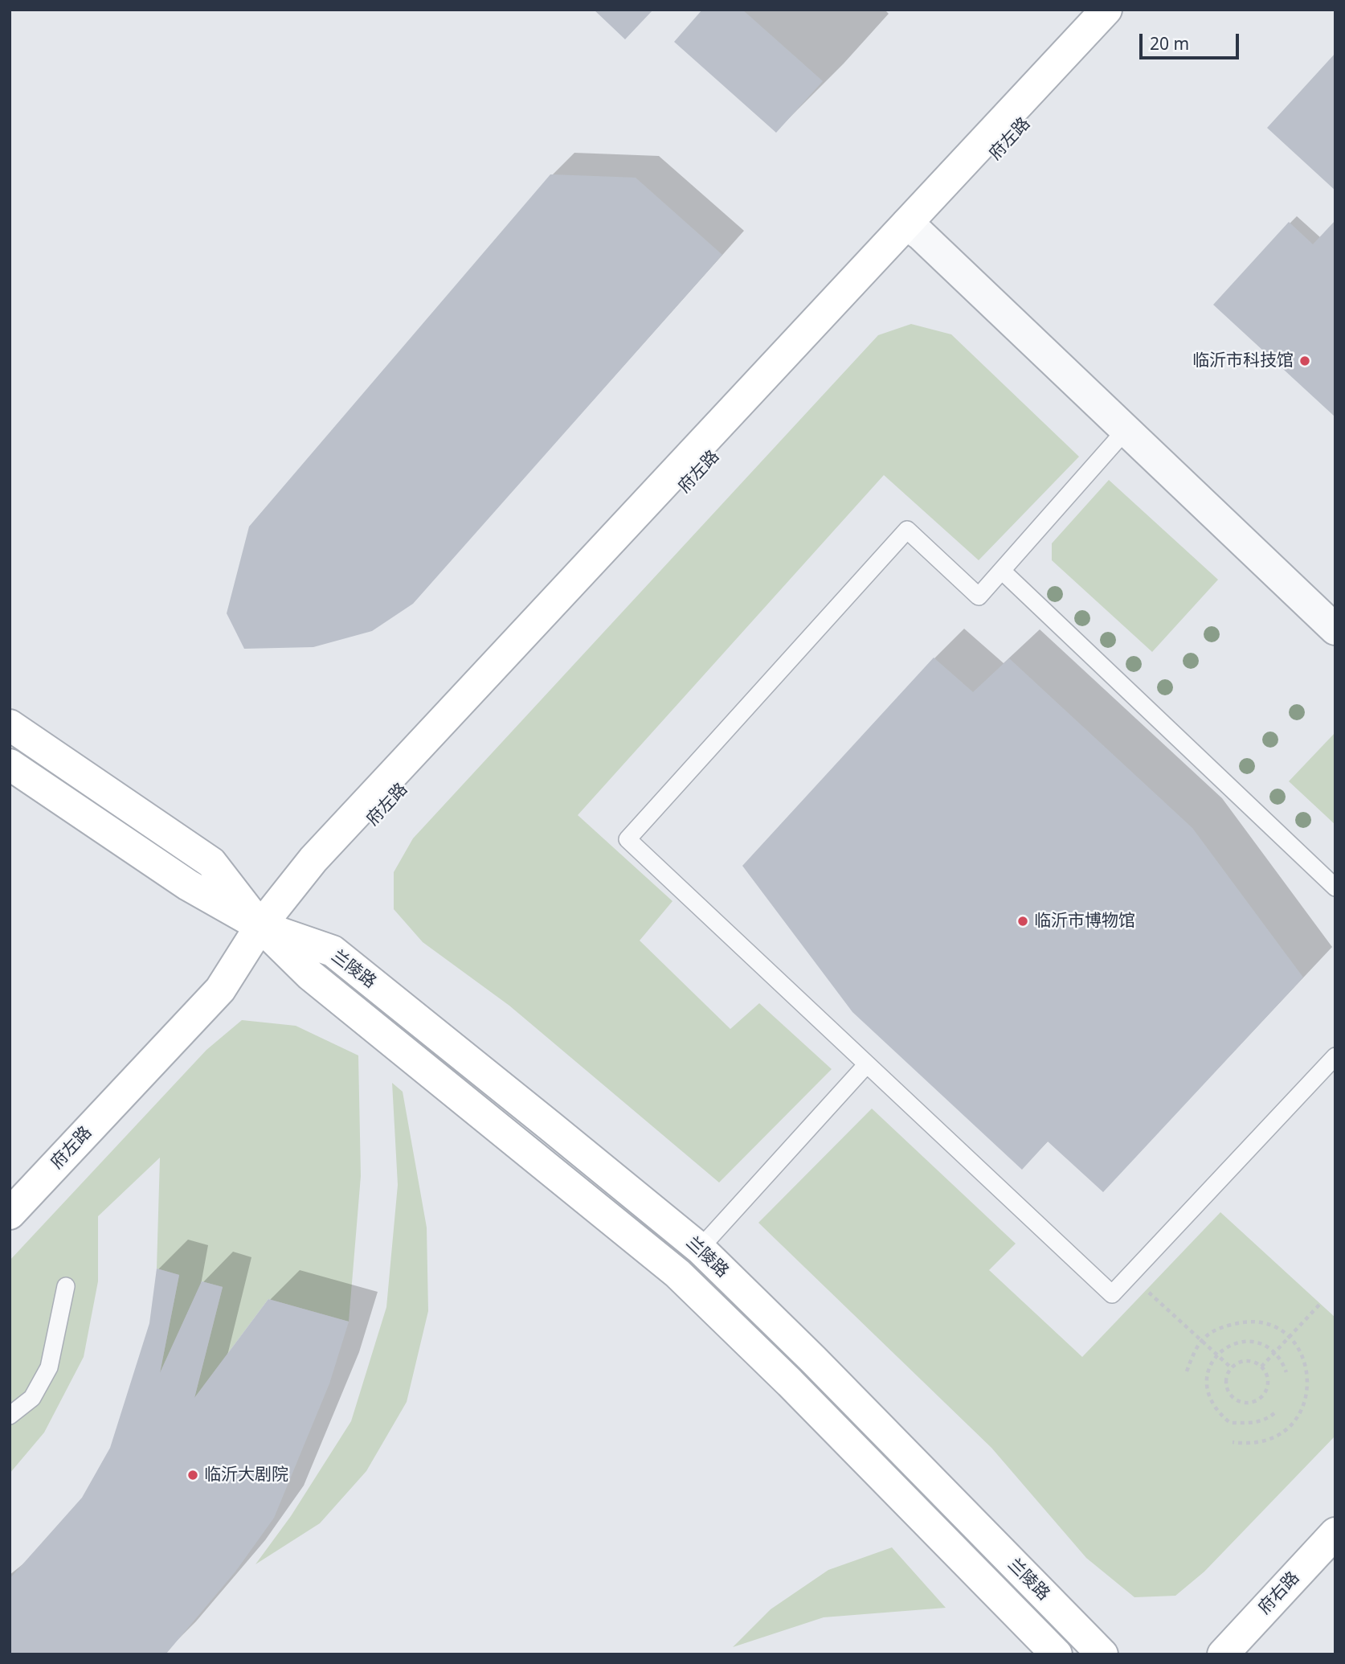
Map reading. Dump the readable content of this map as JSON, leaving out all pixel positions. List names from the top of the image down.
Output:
{
  "streets": {
    "main road": ["府左路", "兰陵路", "府右路"]
  },
  "crossings": [
    ["府左路", "兰陵路"]
  ],
  "places": ["临沂市科技馆", "临沂市博物馆", "临沂大剧院"],
  "scale_bar": "20 m"
}
